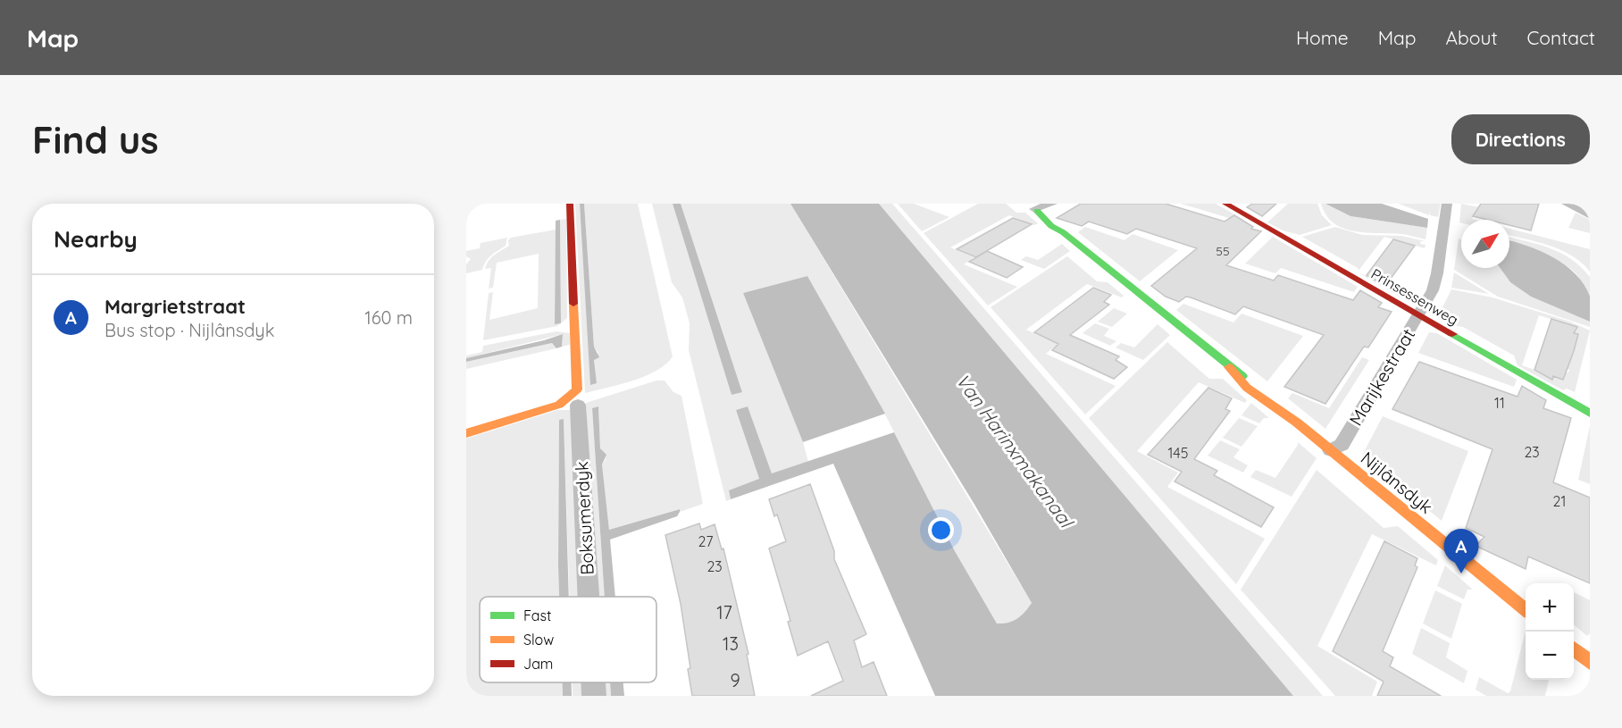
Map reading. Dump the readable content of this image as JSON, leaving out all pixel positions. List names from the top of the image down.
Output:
{
  "streets": {
    "street": [
      "Prinsessenweg",
      "Marijkestraat",
      "Nijlânsdyk",
      "Boksumerdyk"
    ]
  },
  "crossings": [
    ["Prinsessenweg", "Marijkestraat"],
    ["Marijkestraat", "Nijlânsdyk"]
  ],
  "water": ["Van Harinxmakanaal"],
  "house_numbers": [
    "55",
    "11",
    "23",
    "145",
    "21",
    "27",
    "23",
    "17",
    "13",
    "9"
  ],
  "legend": ["Fast", "Slow", "Jam"],
  "north": "top right",
  "page": {
    "header": "Map",
    "nav": [
      "Home",
      "Map",
      "About",
      "Contact"
    ],
    "buttons": "Directions",
    "title": "Find us",
    "heading": "Nearby",
    "list": [
      {
        "mark": "A",
        "name": "Margrietstraat",
        "note": "Bus stop · Nijlânsdyk",
        "value": "160 m"
      }
    ],
    "pins": "A",
    "map_buttons": ["+", "−"]
  }
}
